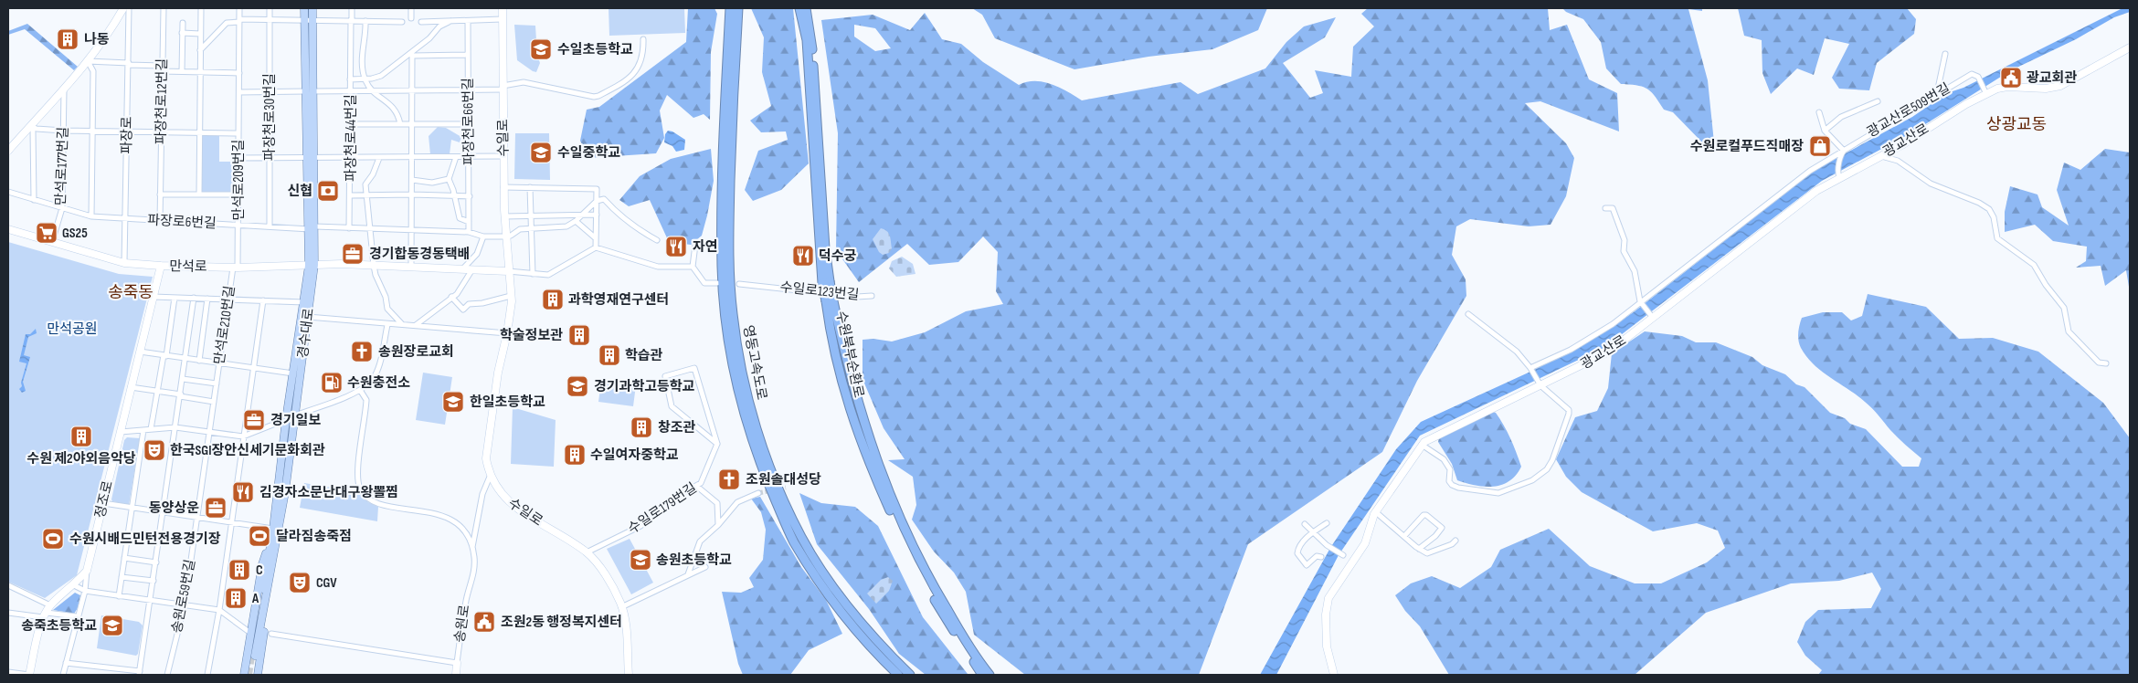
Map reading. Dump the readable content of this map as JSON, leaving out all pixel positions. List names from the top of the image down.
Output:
{
  "streets": {
    "highway": ["수원북부순환로", "영동고속도로"],
    "main road": ["경수대로"],
    "street": [
      "파장천로12번길",
      "광교산로509번길",
      "파장천로30번길",
      "파장천로66번길",
      "파장로",
      "파장천로44번길",
      "수일로",
      "광교산로",
      "만석로177번길",
      "만석로209번길",
      "파장로6번길",
      "만석로",
      "수일로123번길",
      "만석로210번길",
      "정조로",
      "수일로179번길",
      "송원로59번길",
      "송원로"
    ]
  },
  "crossings": [
    ["파장천로12번길", "파장로6번길"],
    ["광교산로509번길", "광교산로"],
    ["파장천로30번길", "파장로6번길"],
    ["파장천로66번길", "파장천로44번길"],
    ["파장천로66번길", "파장로6번길"],
    ["파장로", "파장로6번길"],
    ["파장로", "만석로"],
    ["파장천로44번길", "파장로6번길"],
    ["수일로", "파장로6번길"],
    ["수일로", "만석로"],
    ["수일로", "수일로179번길"],
    ["수일로", "송원로"],
    ["만석로177번길", "파장로6번길"],
    ["만석로177번길", "만석로"],
    ["만석로209번길", "파장로6번길"],
    ["만석로209번길", "만석로"],
    ["만석로209번길", "만석로210번길"],
    ["파장로6번길", "경수대로"],
    ["만석로", "만석로210번길"],
    ["만석로", "경수대로"],
    ["만석로", "정조로"],
    ["만석로210번길", "송원로59번길"]
  ],
  "districts": ["상광교동", "송죽동"],
  "parks": ["만석공원"],
  "places": {
    "building": [
      "나동",
      "과학영재연구센터",
      "학술정보관",
      "학습관",
      "창조관",
      "수원 제2야외음악당",
      "수일여자중학교",
      "C",
      "A"
    ],
    "school or university": [
      "수일초등학교",
      "수일중학교",
      "경기과학고등학교",
      "한일초등학교",
      "송원초등학교",
      "송죽초등학교"
    ],
    "public building": ["광교회관", "조원2동 행정복지센터"],
    "shop": ["수원로컬푸드직매장"],
    "bank": ["신협"],
    "supermarket": ["GS25"],
    "restaurant": ["자연", "덕수궁", "김경자소문난대구왕뽈찜"],
    "office": ["경기합동경동택배", "경기일보", "동양상운"],
    "church": ["송원장로교회", "조원솔대성당"],
    "fuel station": ["수원충전소"],
    "theatre": ["한국SGI장안신세기문화회관", "CGV"],
    "sports": ["달라짐송죽점", "수원시배드민턴전용경기장"]
  }
}
